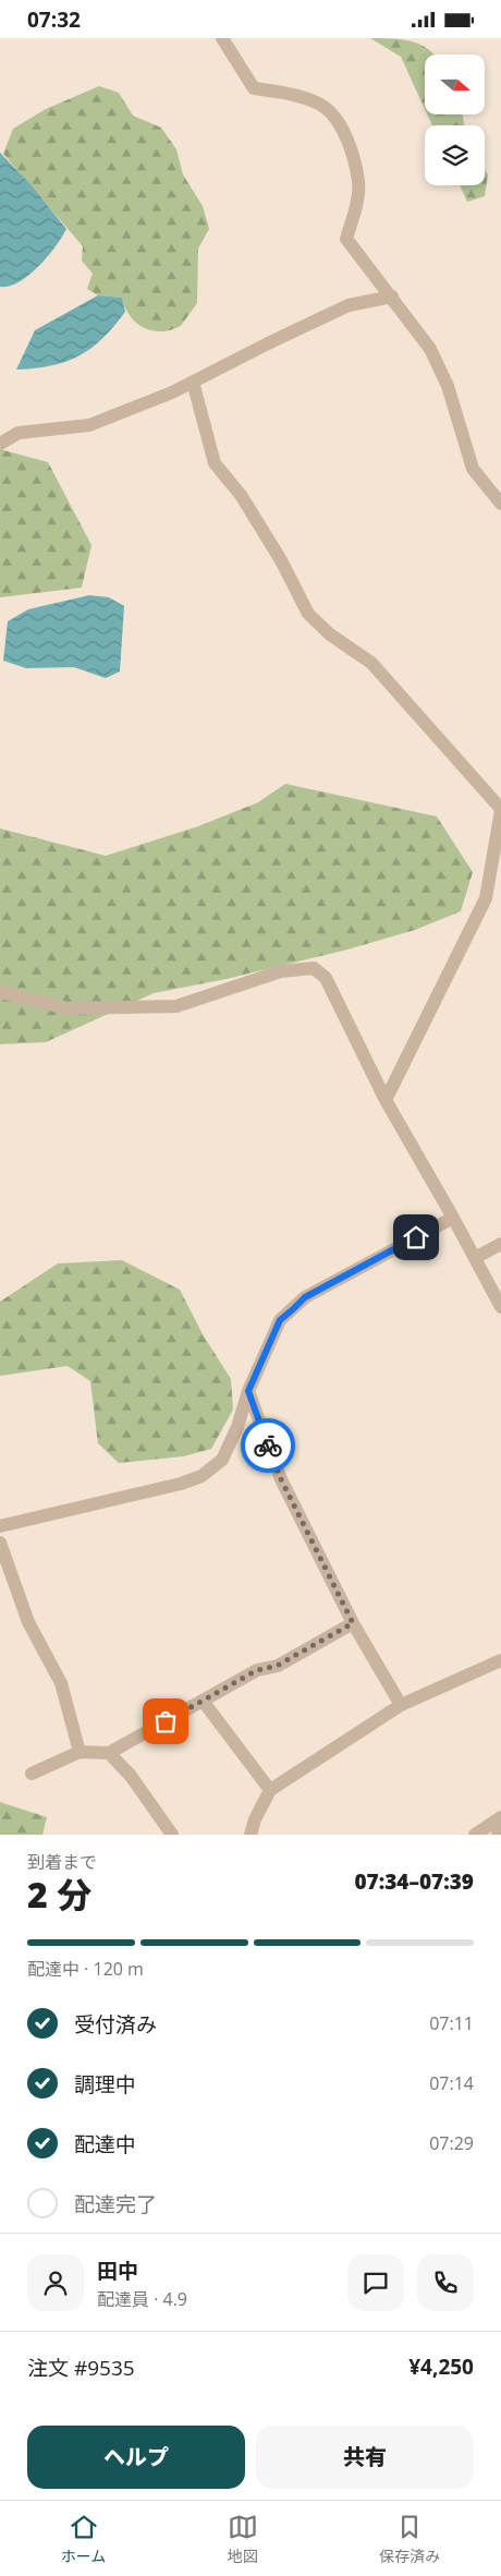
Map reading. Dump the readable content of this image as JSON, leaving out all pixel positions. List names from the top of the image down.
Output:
{
  "north": "right",
  "page": {
    "status": "07:32",
    "heading": ["2 分", "到着まで", "07:34–07:39"],
    "panel": [
      "田中",
      "配達員 · 4.9",
      "注文 #9535",
      "¥4,250"
    ],
    "bar": "配達中 · 120 m",
    "list": [
      ["受付済み", "07:11"],
      ["調理中", "07:14"],
      ["配達中", "07:29"],
      "配達完了"
    ],
    "buttons": ["ヘルプ", "共有"],
    "tabs": ["ホーム", "地図", "保存済み"]
  }
}
